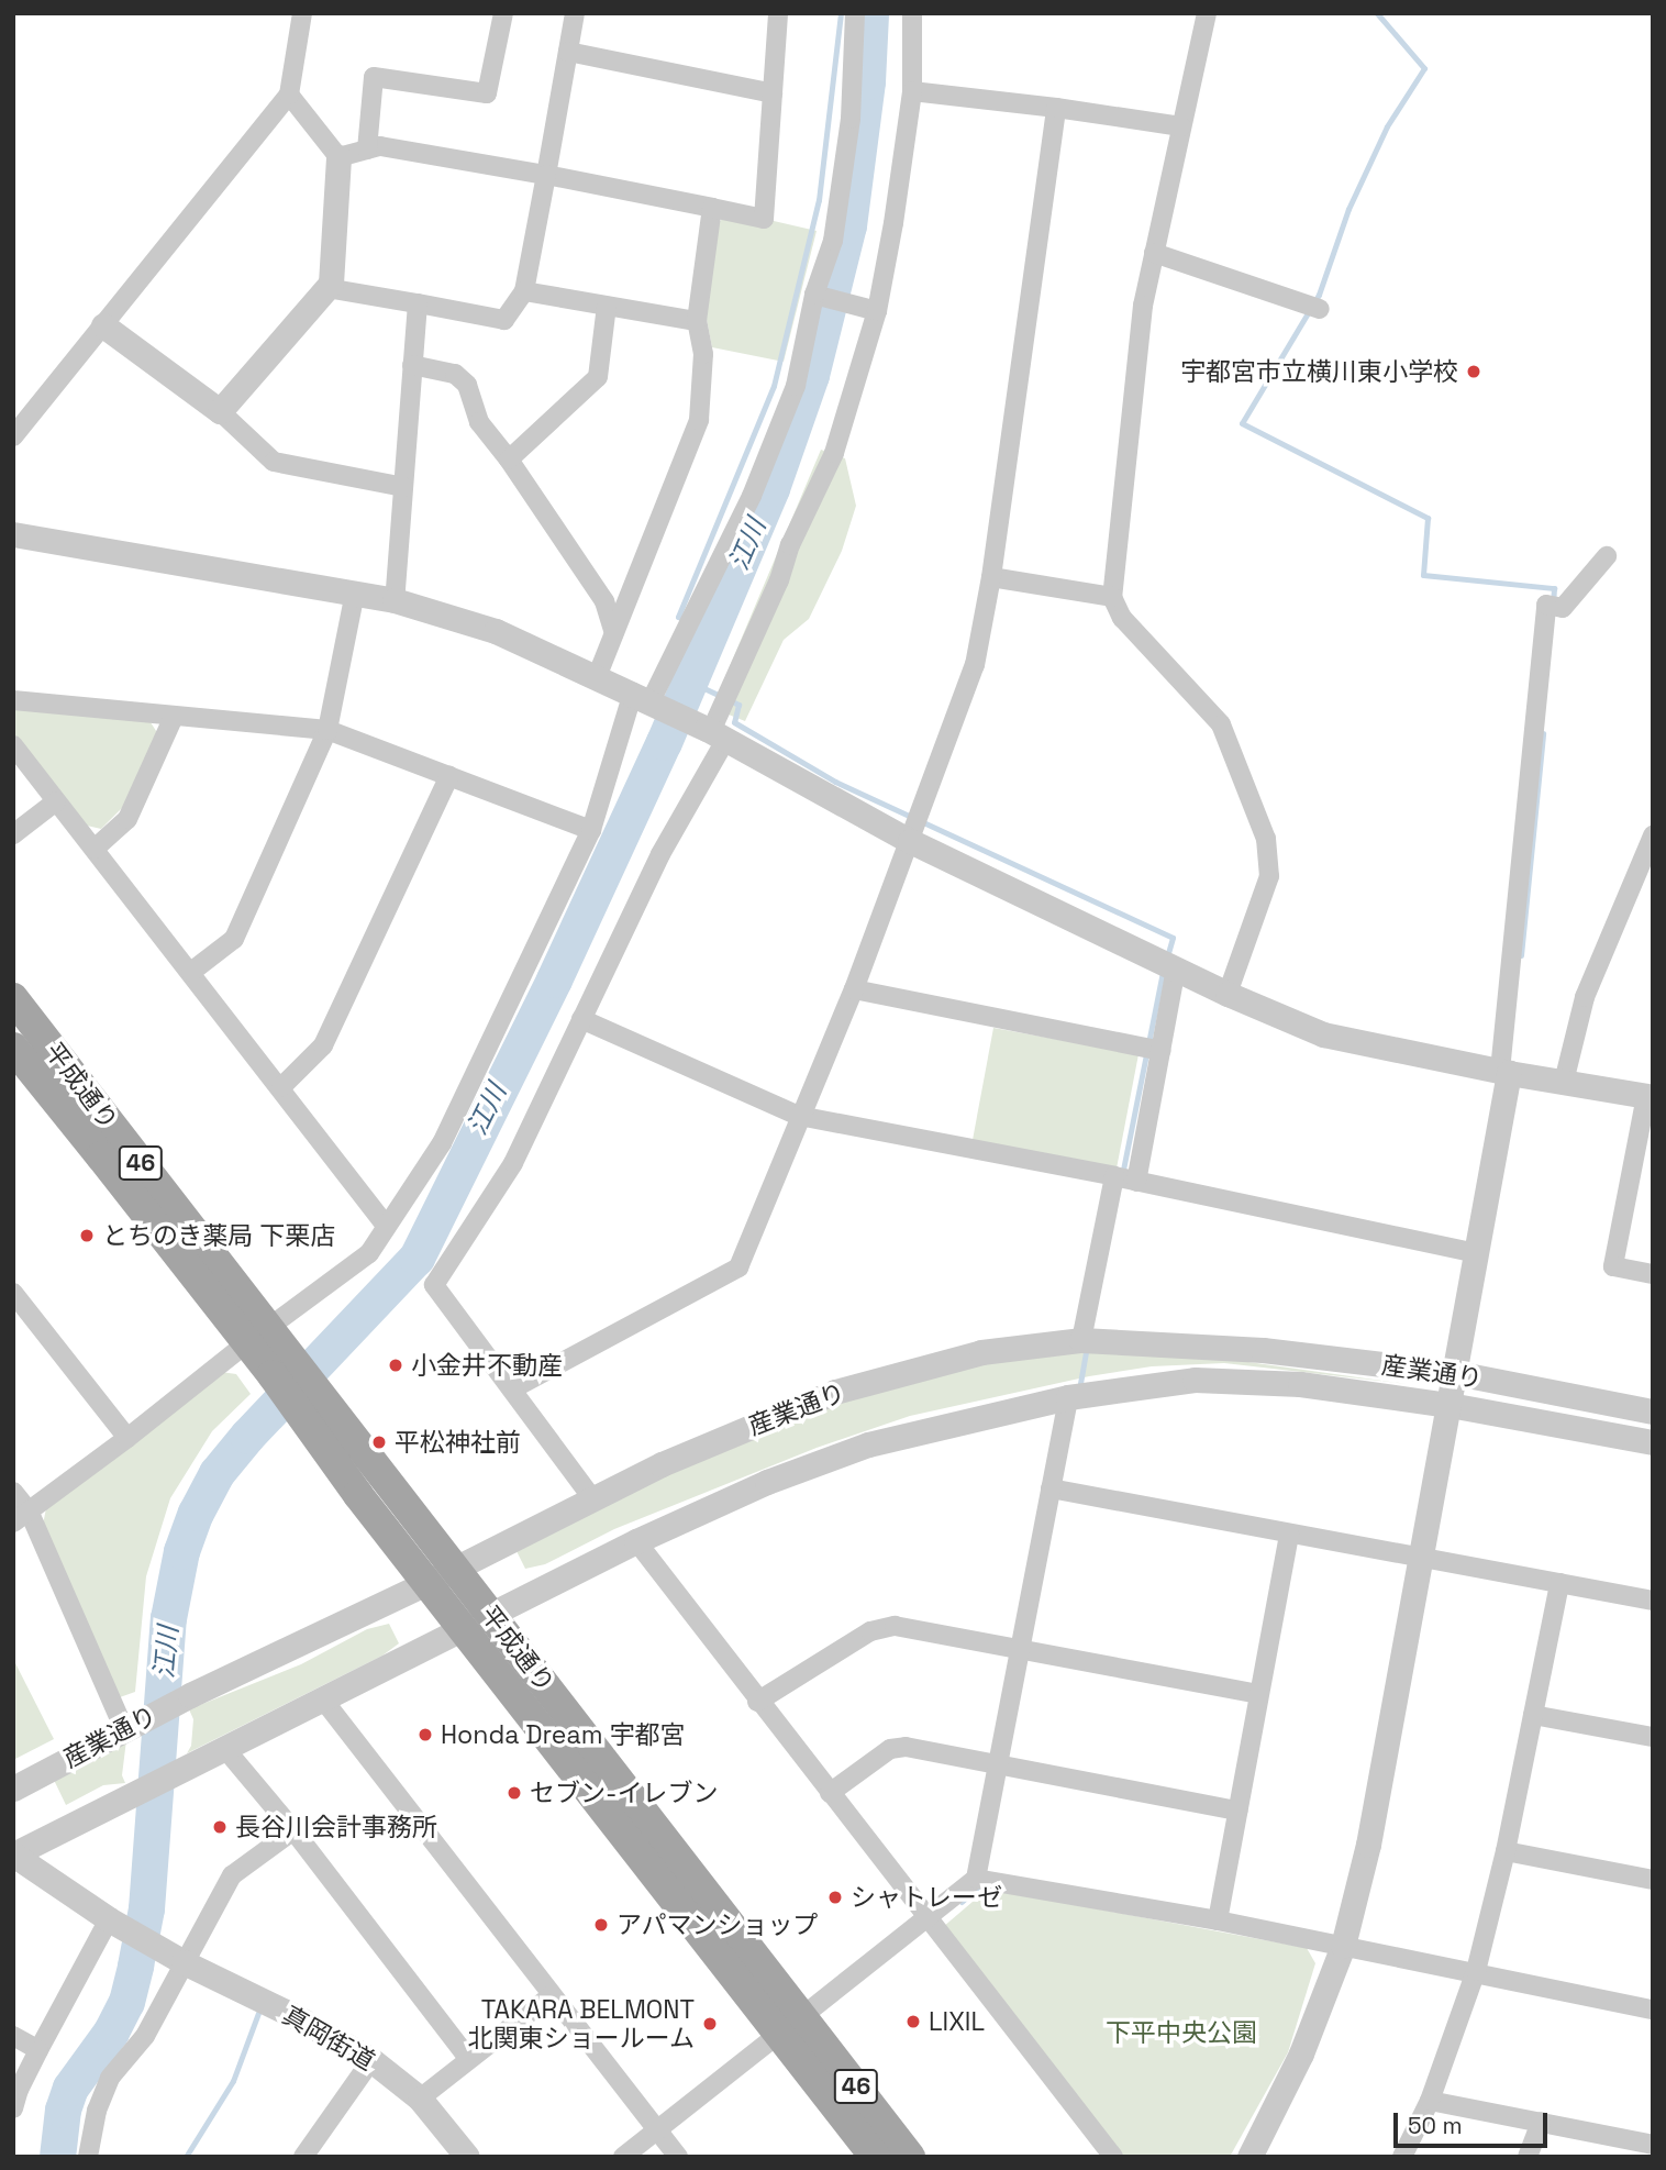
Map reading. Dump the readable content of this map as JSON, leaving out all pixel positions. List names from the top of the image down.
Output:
{
  "streets": {
    "main road": ["平成通り", "46"],
    "street": ["産業通り", "真岡街道"]
  },
  "crossings": [
    ["平成通り", "産業通り"]
  ],
  "water": ["江川"],
  "parks": ["下平中央公園"],
  "places": [
    "宇都宮市立横川東小学校",
    "とちのき薬局 下栗店",
    "小金井不動産",
    "平松神社前",
    "Honda Dream 宇都宮",
    "セブン-イレブン",
    "長谷川会計事務所",
    "シャトレーゼ",
    "アパマンショップ",
    "LIXIL",
    "TAKARA BELMONT 北関東ショールーム"
  ],
  "scale_bar": "50 m"
}
